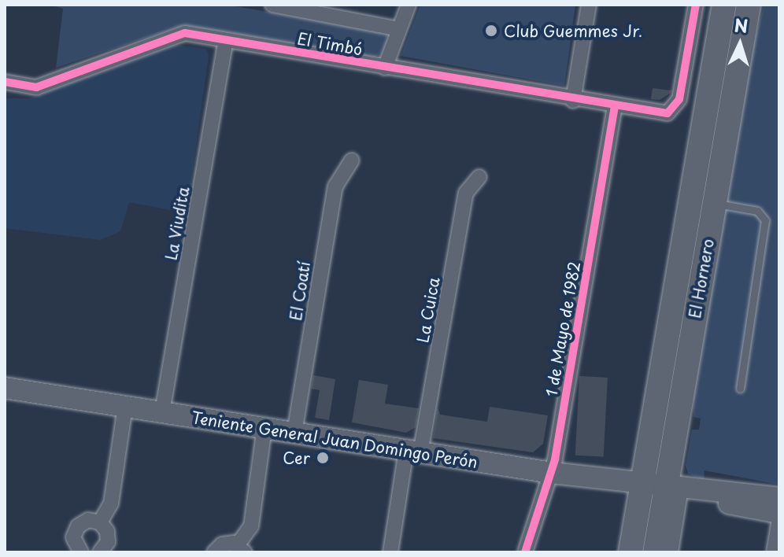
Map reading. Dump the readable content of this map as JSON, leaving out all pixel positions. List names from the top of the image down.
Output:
{
  "streets": {
    "main road": ["El Hornero", "Teniente General Juan Domingo Perón"],
    "street": [
      "El Timbó",
      "La Viudita",
      "El Coatí",
      "La Cuica",
      "1 de Mayo de 1982"
    ]
  },
  "crossings": [
    ["El Timbó", "La Viudita"],
    ["El Timbó", "1 de Mayo de 1982"],
    ["La Viudita", "Teniente General Juan Domingo Perón"],
    ["El Hornero", "Teniente General Juan Domingo Perón"],
    ["El Coatí", "Teniente General Juan Domingo Perón"],
    ["La Cuica", "Teniente General Juan Domingo Perón"],
    ["1 de Mayo de 1982", "Teniente General Juan Domingo Perón"]
  ],
  "places": ["Club Guemmes Jr.", "Cer"],
  "north": "top"
}
